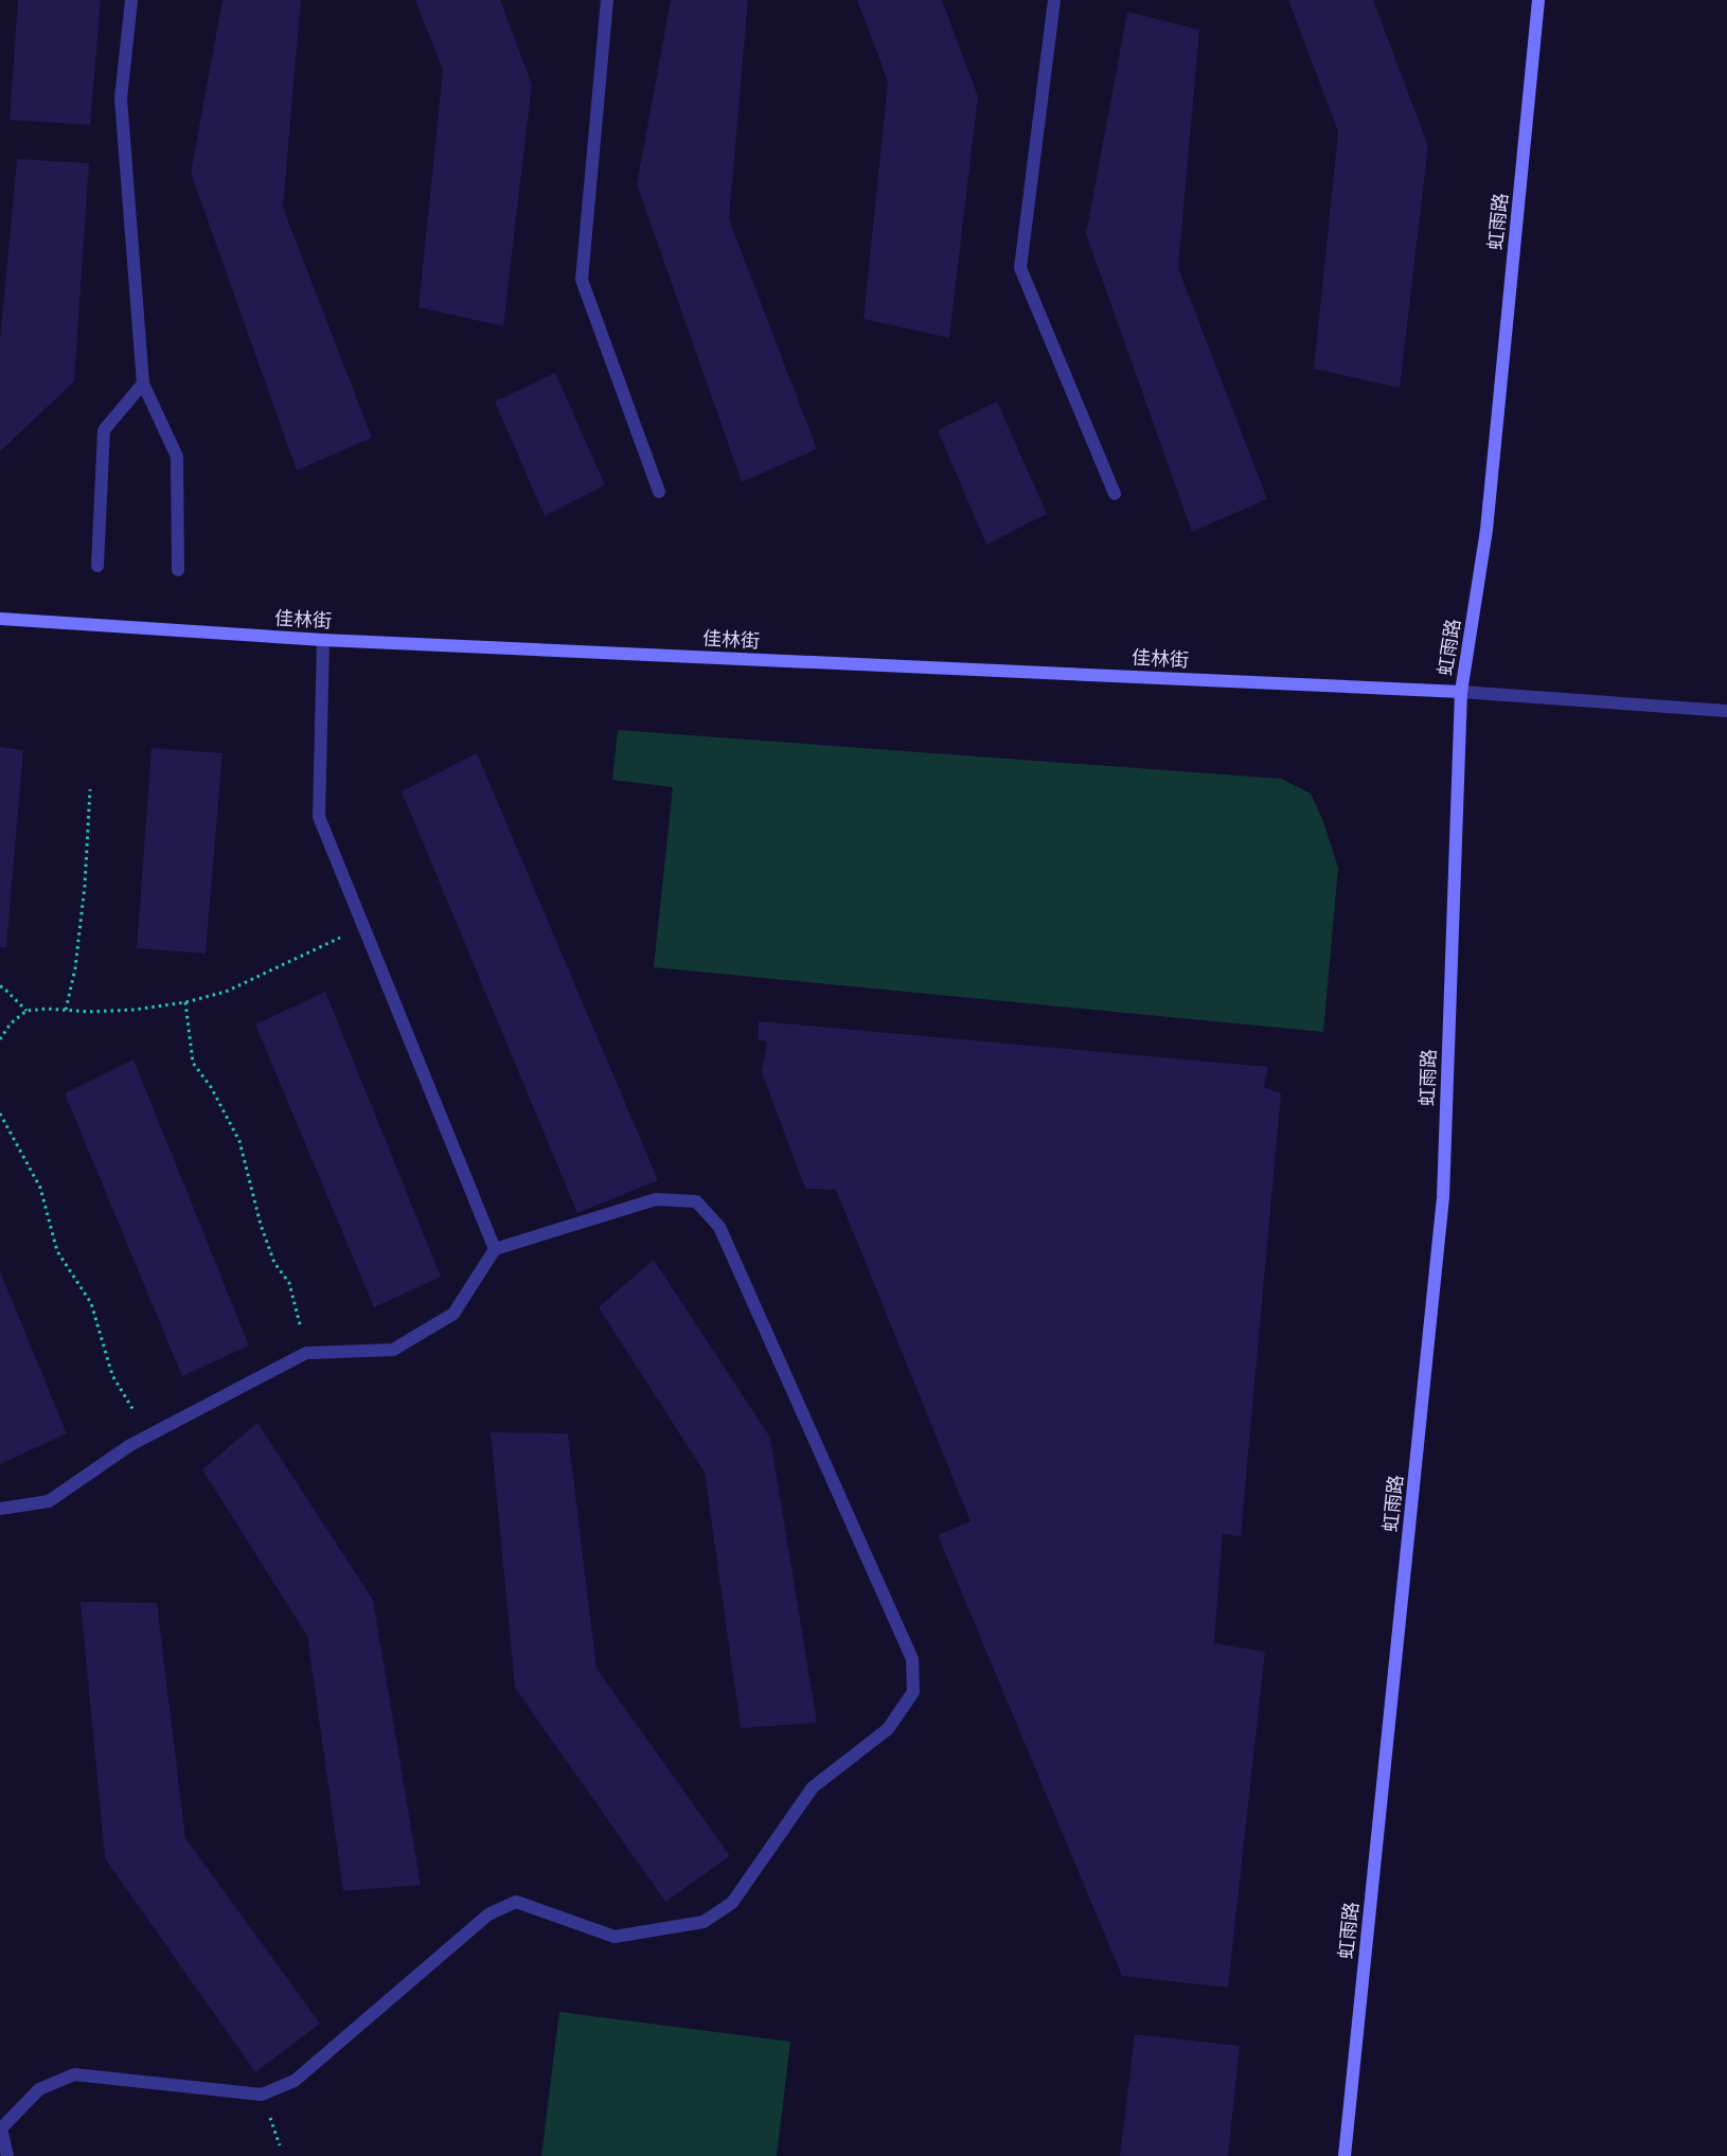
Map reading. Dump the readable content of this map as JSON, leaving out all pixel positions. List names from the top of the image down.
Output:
{
  "streets": {
    "street": ["虹雨路", "佳林街"]
  },
  "crossings": [
    ["虹雨路", "佳林街"]
  ]
}
